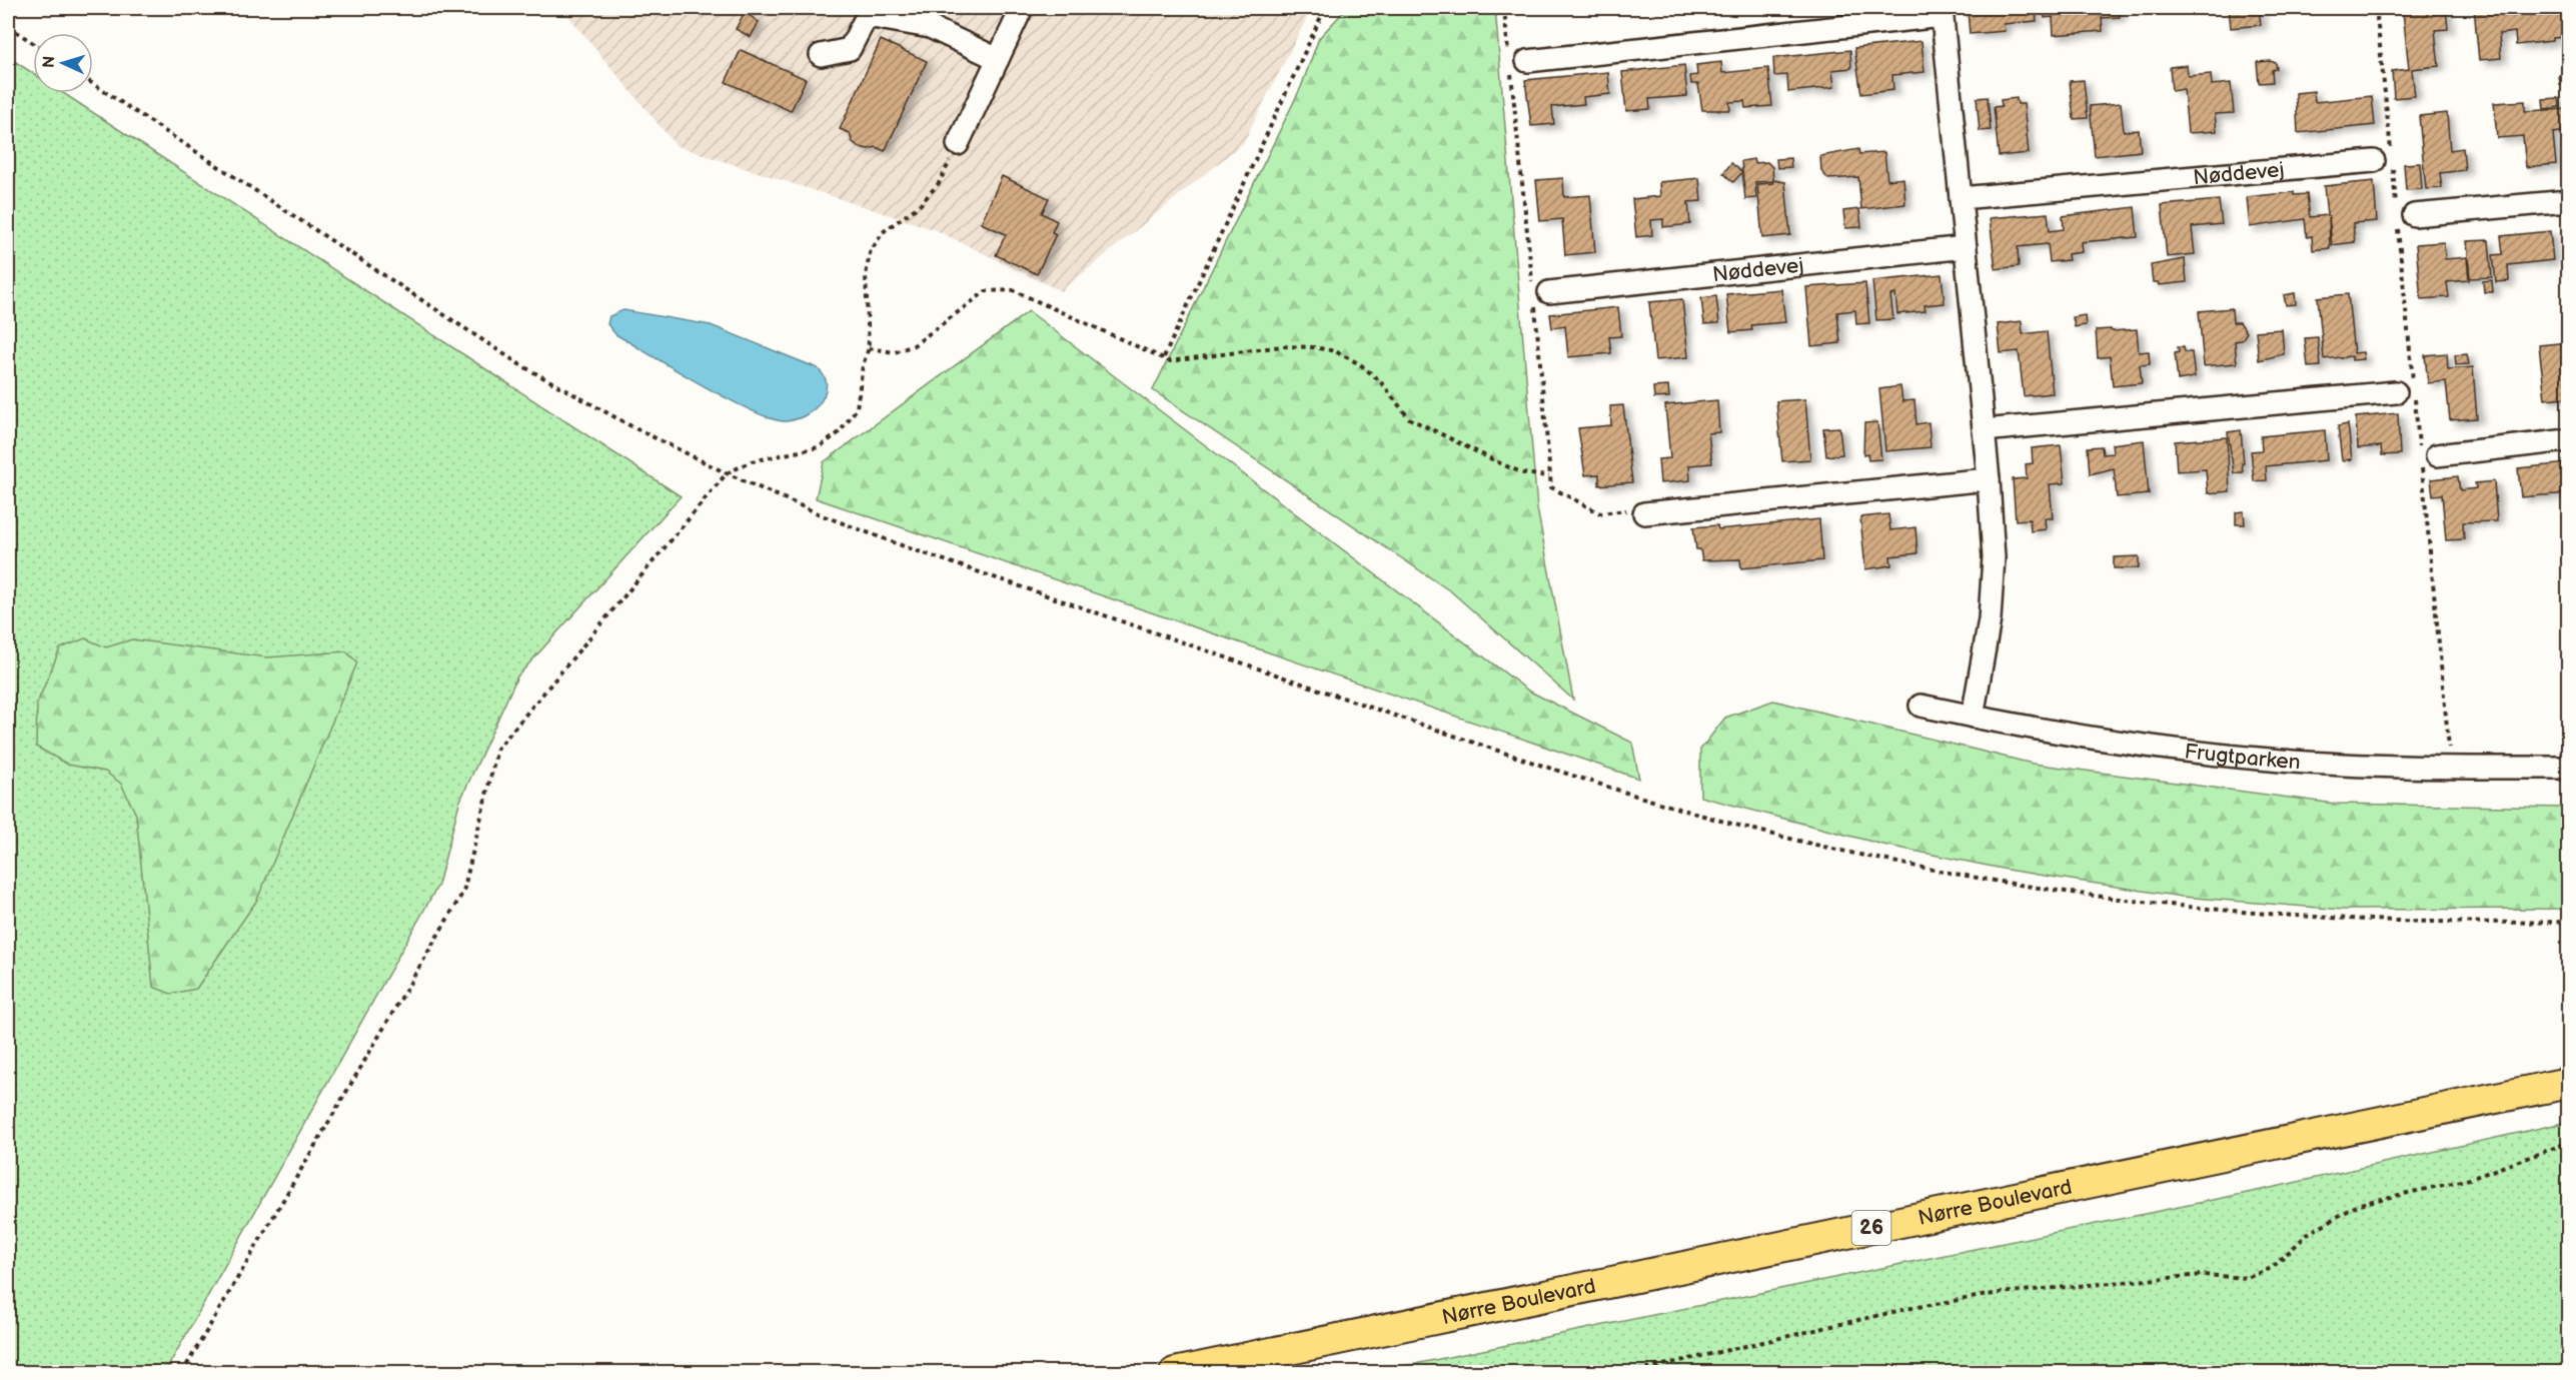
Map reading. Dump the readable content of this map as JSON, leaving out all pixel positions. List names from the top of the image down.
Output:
{
  "streets": {
    "highway": ["Nørre Boulevard", "26"],
    "street": ["Nøddevej", "Frugtparken"]
  },
  "north": "left"
}
